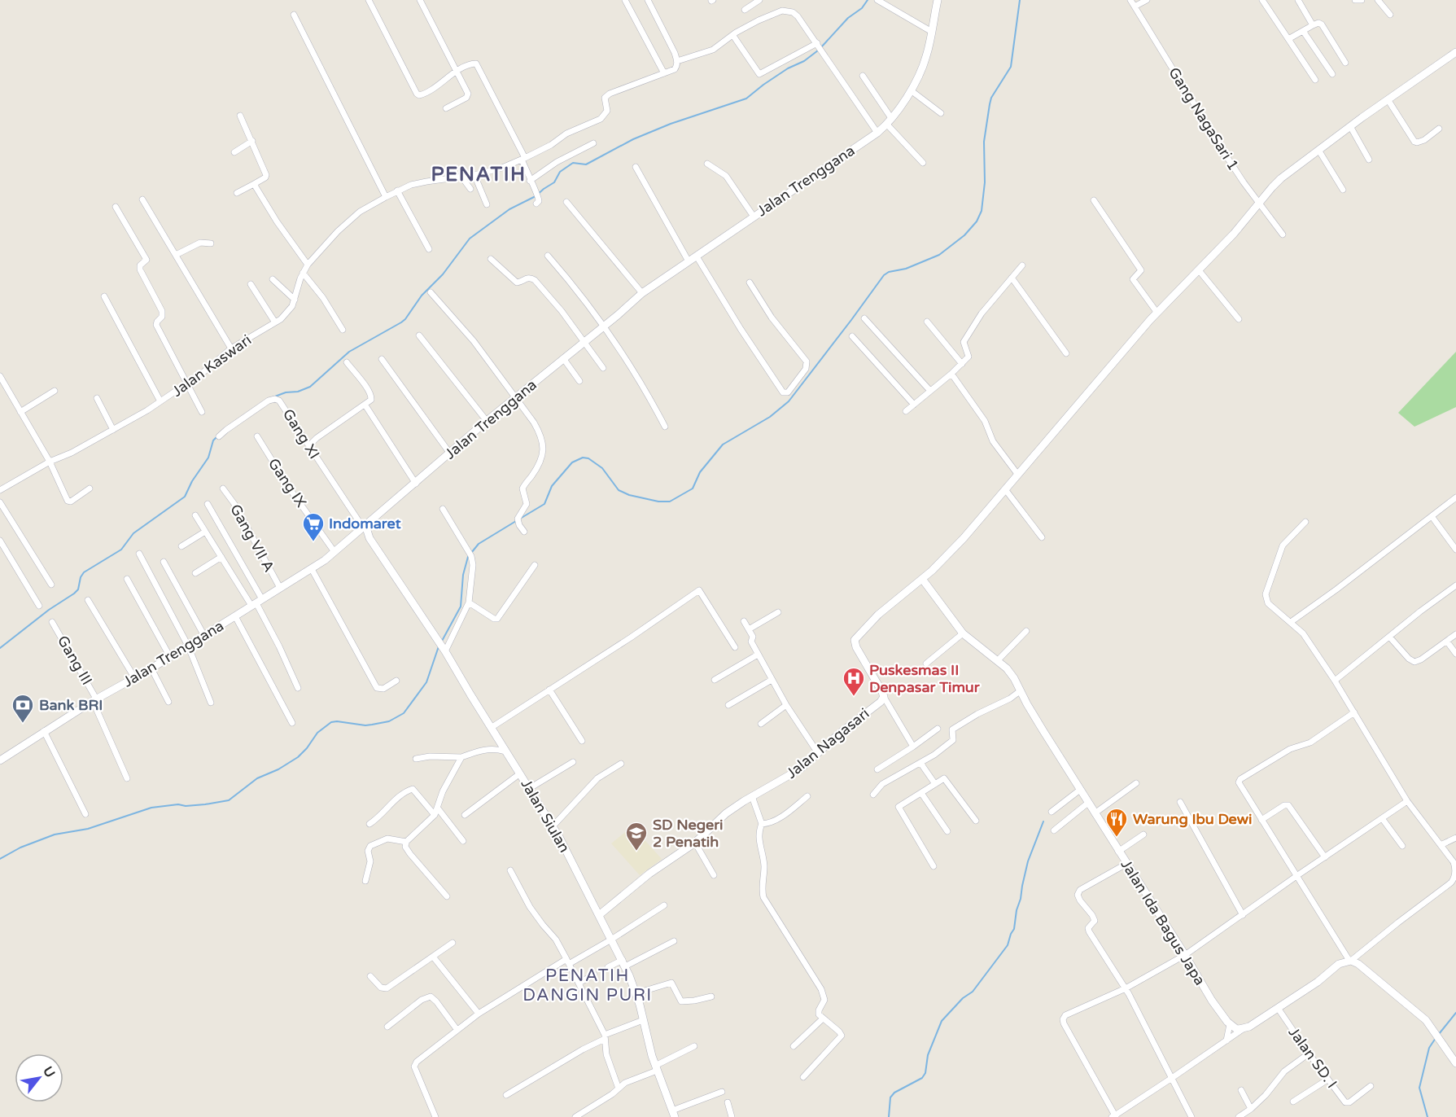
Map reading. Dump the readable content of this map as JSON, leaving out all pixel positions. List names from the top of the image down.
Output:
{
  "streets": {
    "street": [
      "Gang NagaSari 1",
      "Jalan Trenggana",
      "Jalan Kaswari",
      "Gang XI",
      "Gang IX",
      "Gang VII A",
      "Gang III",
      "Jalan Nagasari",
      "Jalan Siulan",
      "Jalan Ida Bagus Japa",
      "Jalan SD. I"
    ]
  },
  "crossings": [
    ["Jalan Trenggana", "Gang XI"],
    ["Jalan Trenggana", "Gang IX"],
    ["Jalan Trenggana", "Gang VII A"],
    ["Jalan Trenggana", "Gang III"],
    ["Jalan Trenggana", "Jalan Siulan"],
    ["Gang XI", "Jalan Siulan"],
    ["Jalan Nagasari", "Jalan Siulan"],
    ["Jalan Nagasari", "Jalan Ida Bagus Japa"]
  ],
  "districts": ["PENATIH", "PENATIH DANGIN PURI"],
  "places": {
    "supermarket": ["Indomaret"],
    "hospital": ["Puskesmas II Denpasar Timur"],
    "bank": ["Bank BRI"],
    "restaurant": ["Warung Ibu Dewi"],
    "school or university": ["SD Negeri 2 Penatih"]
  },
  "north": "top right"
}
